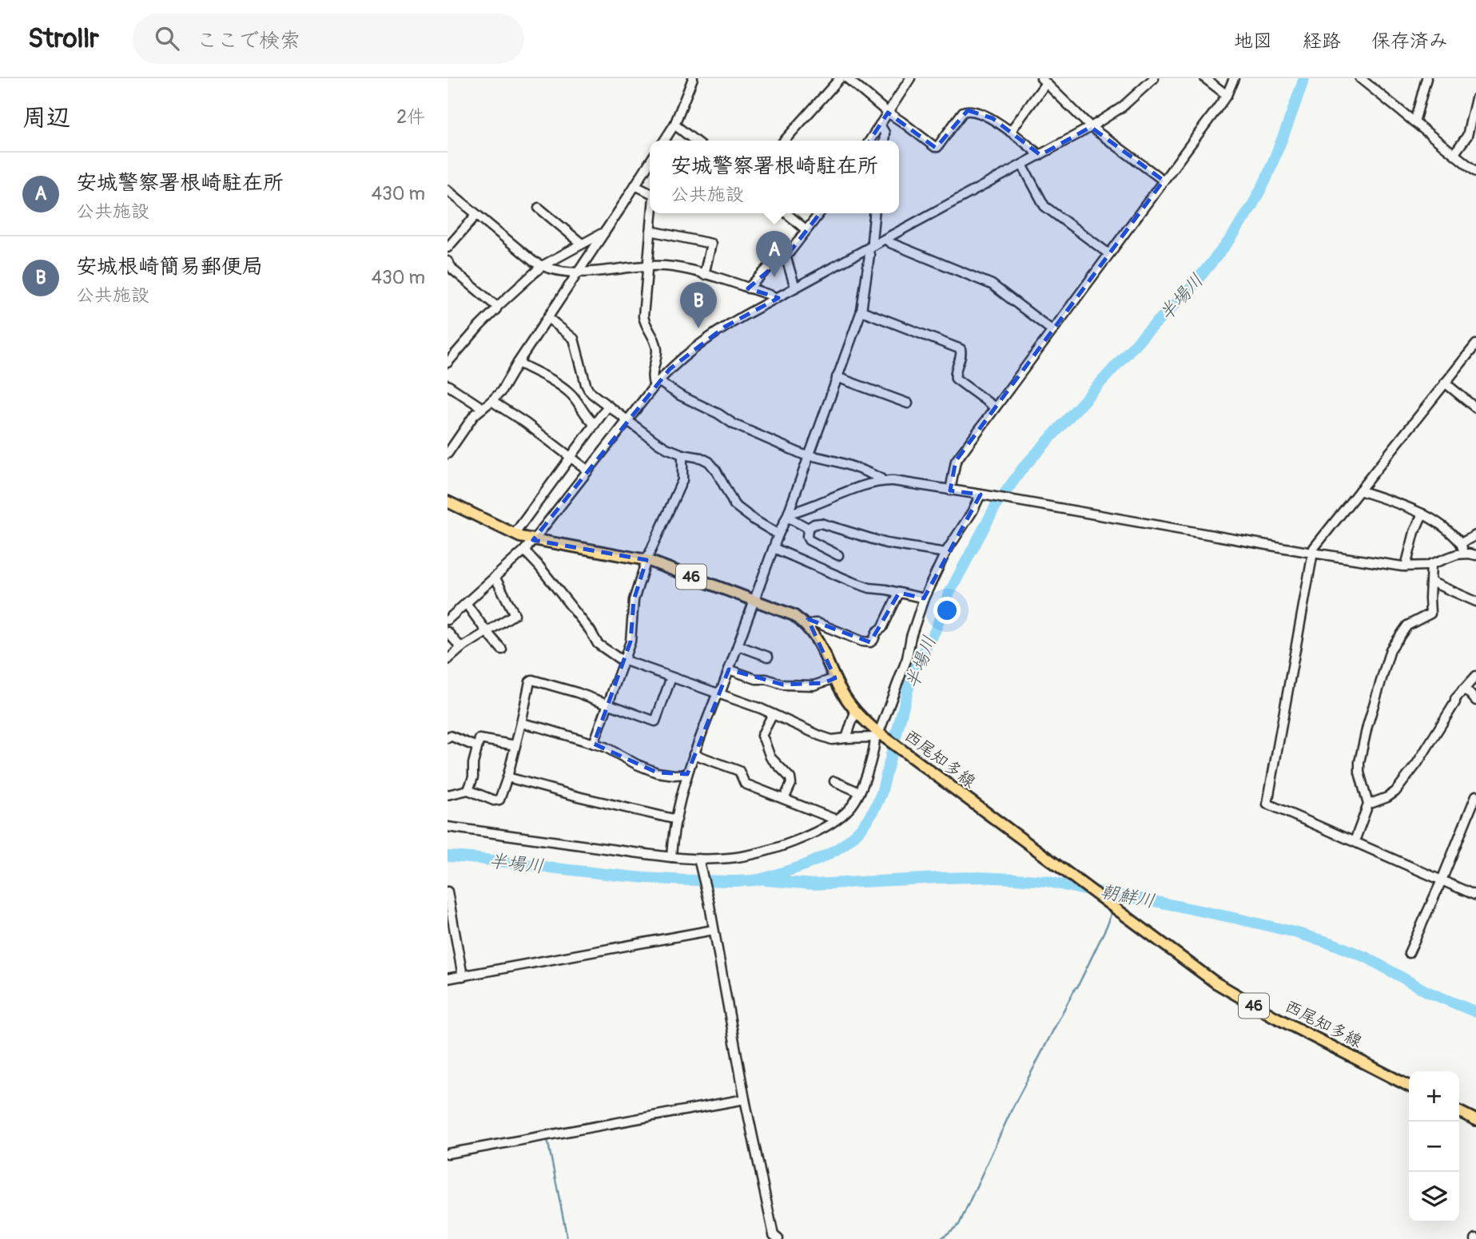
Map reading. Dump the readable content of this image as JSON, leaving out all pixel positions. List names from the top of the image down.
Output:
{
  "streets": {
    "main road": ["46", "西尾知多線"]
  },
  "water": ["半場川", "朝鮮川"],
  "page": {
    "header": "Strollr",
    "search": "ここで検索",
    "nav": ["地図", "経路", "保存済み"],
    "heading": ["周辺", "2件"],
    "popup": ["安城警察署根崎駐在所", "公共施設"],
    "list": [
      {
        "mark": "A",
        "name": "安城警察署根崎駐在所",
        "note": "公共施設",
        "value": "430 m"
      },
      {
        "mark": "B",
        "name": "安城根崎簡易郵便局",
        "note": "公共施設",
        "value": "430 m"
      }
    ],
    "pins": ["A", "B"],
    "map_buttons": ["+", "−"]
  }
}
